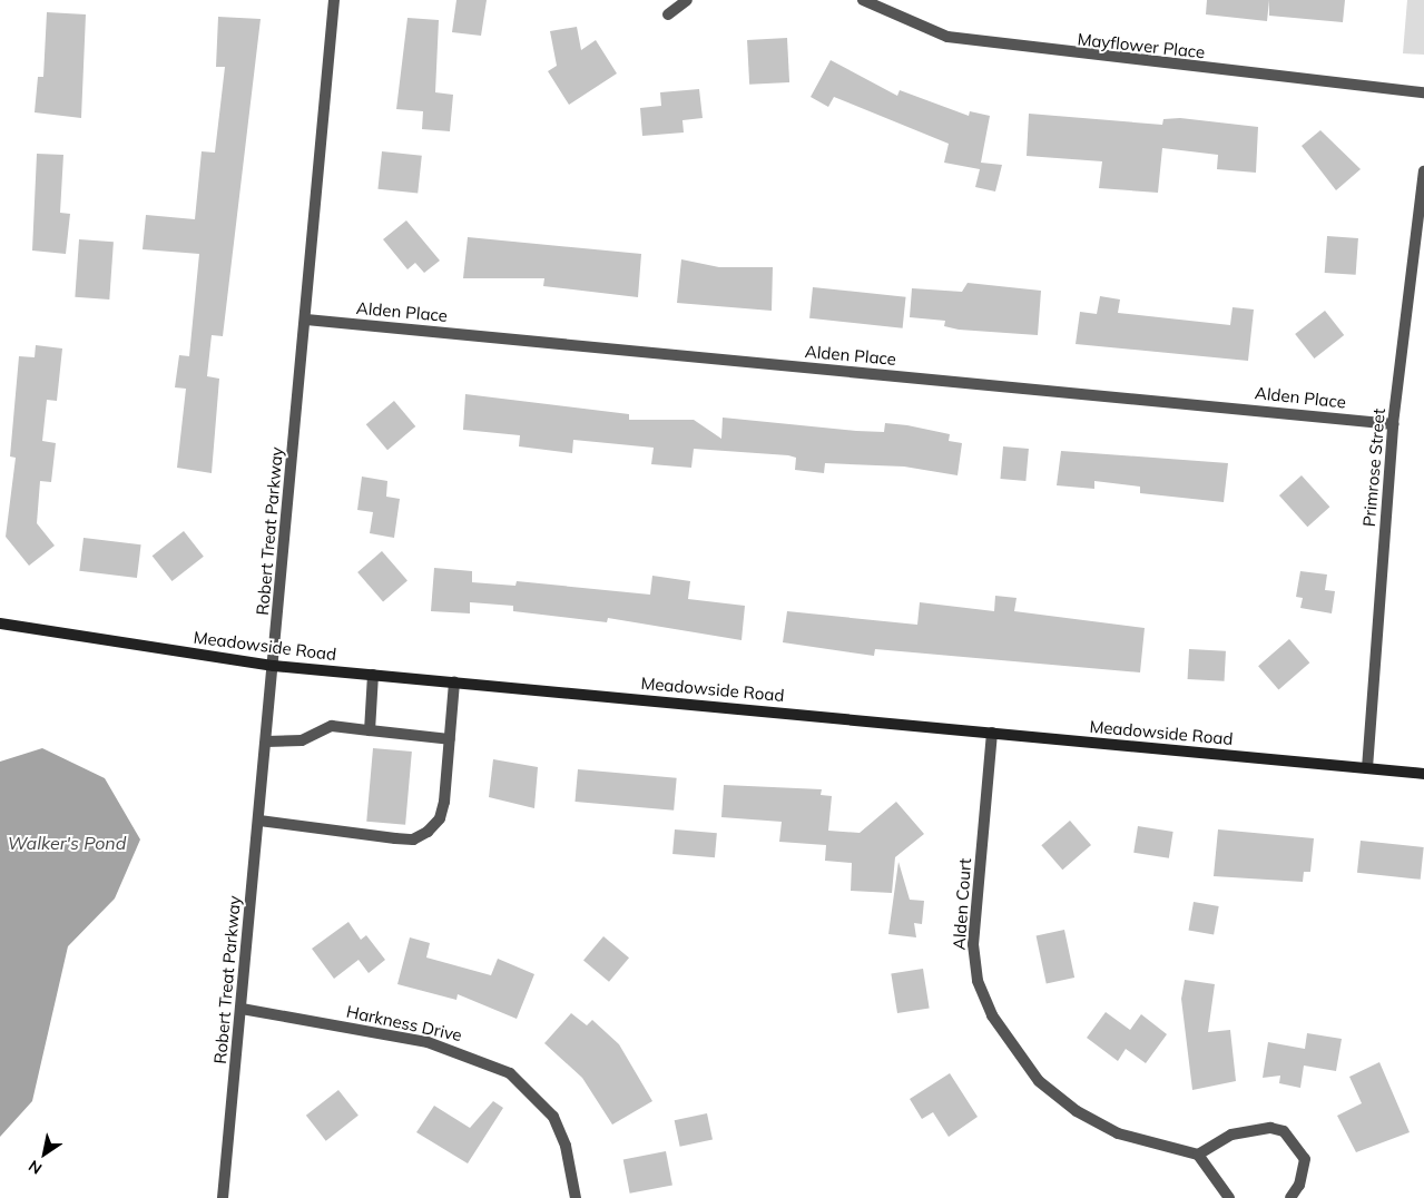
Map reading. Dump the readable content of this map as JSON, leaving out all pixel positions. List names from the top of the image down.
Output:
{
  "streets": {
    "main road": ["Meadowside Road"],
    "street": [
      "Mayflower Place",
      "Alden Place",
      "Primrose Street",
      "Robert Treat Parkway",
      "Alden Court",
      "Harkness Drive"
    ]
  },
  "crossings": [
    ["Alden Place", "Primrose Street"],
    ["Alden Place", "Robert Treat Parkway"],
    ["Primrose Street", "Meadowside Road"],
    ["Robert Treat Parkway", "Meadowside Road"],
    ["Robert Treat Parkway", "Harkness Drive"],
    ["Meadowside Road", "Alden Court"]
  ],
  "water": ["Walker's Pond"],
  "north": "bottom left"
}
